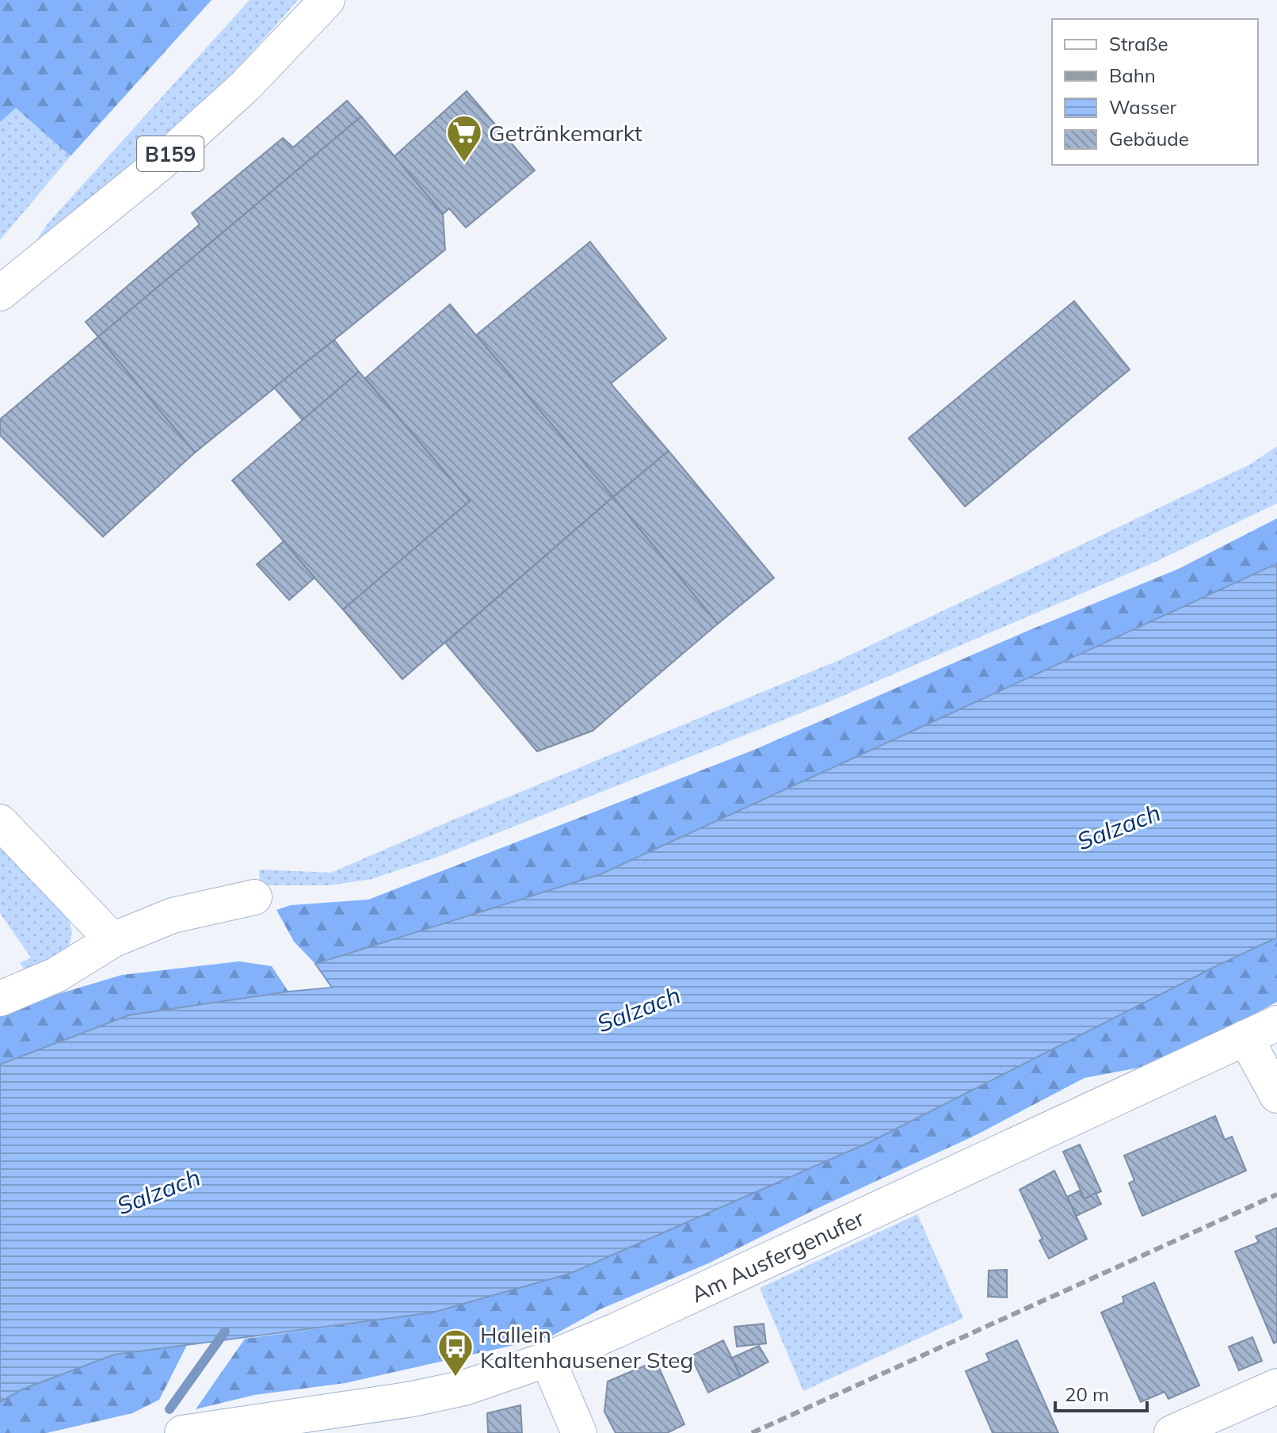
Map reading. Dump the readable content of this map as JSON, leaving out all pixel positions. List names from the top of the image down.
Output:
{
  "streets": {
    "street": ["B159", "Am Ausfergenufer"]
  },
  "water": ["Salzach"],
  "places": {
    "supermarket": ["Getränkemarkt"],
    "bus stop": ["Hallein Kaltenhausener Steg"]
  },
  "legend": [
    "Straße",
    "Bahn",
    "Wasser",
    "Gebäude"
  ],
  "scale_bar": "20 m"
}
